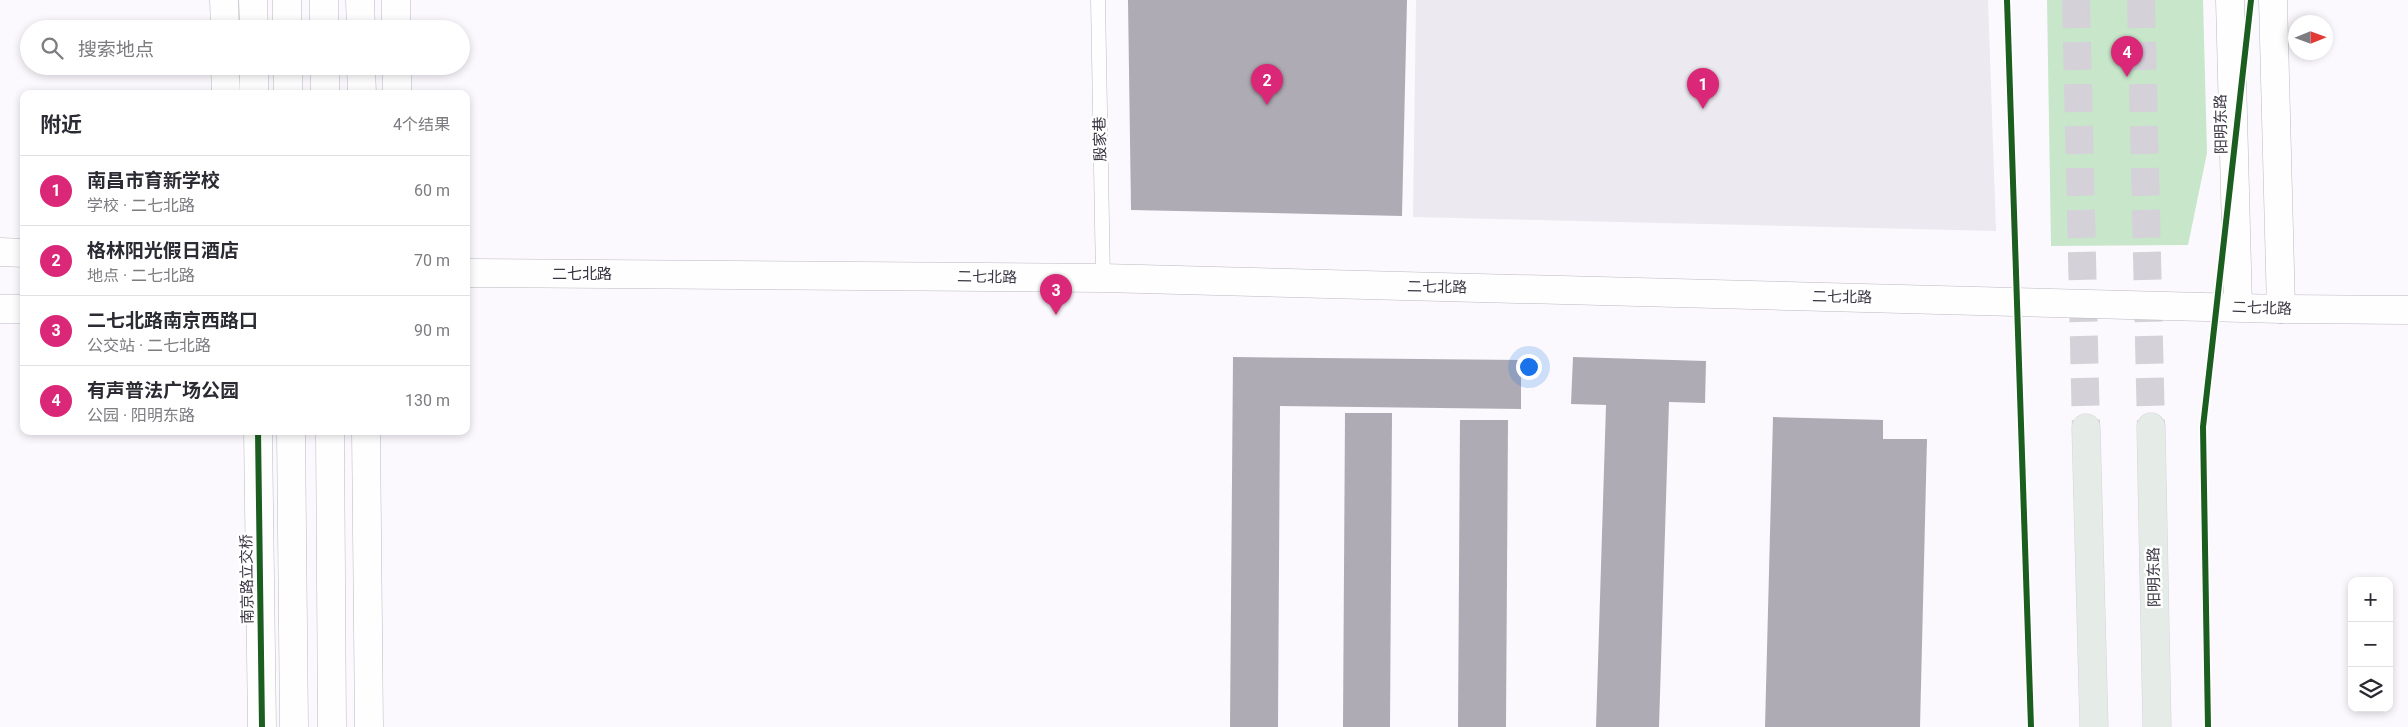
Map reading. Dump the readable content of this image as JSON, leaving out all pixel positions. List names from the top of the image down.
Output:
{
  "streets": {
    "main road": ["阳明东路", "二七北路", "南京路立交桥"],
    "lane": ["殷家巷"]
  },
  "crossings": [
    ["阳明东路", "二七北路"],
    ["殷家巷", "二七北路"]
  ],
  "north": "right",
  "page": {
    "search": "搜索地点",
    "pins": [
      "4",
      "2",
      "1",
      "3"
    ],
    "heading": ["附近", "4个结果"],
    "list": [
      {
        "mark": "1",
        "name": "南昌市育新学校",
        "note": "学校 · 二七北路",
        "value": "60 m"
      },
      {
        "mark": "2",
        "name": "格林阳光假日酒店",
        "note": "地点 · 二七北路",
        "value": "70 m"
      },
      {
        "mark": "3",
        "name": "二七北路南京西路口",
        "note": "公交站 · 二七北路",
        "value": "90 m"
      },
      {
        "mark": "4",
        "name": "有声普法广场公园",
        "note": "公园 · 阳明东路",
        "value": "130 m"
      }
    ],
    "map_buttons": ["+", "−"]
  }
}
